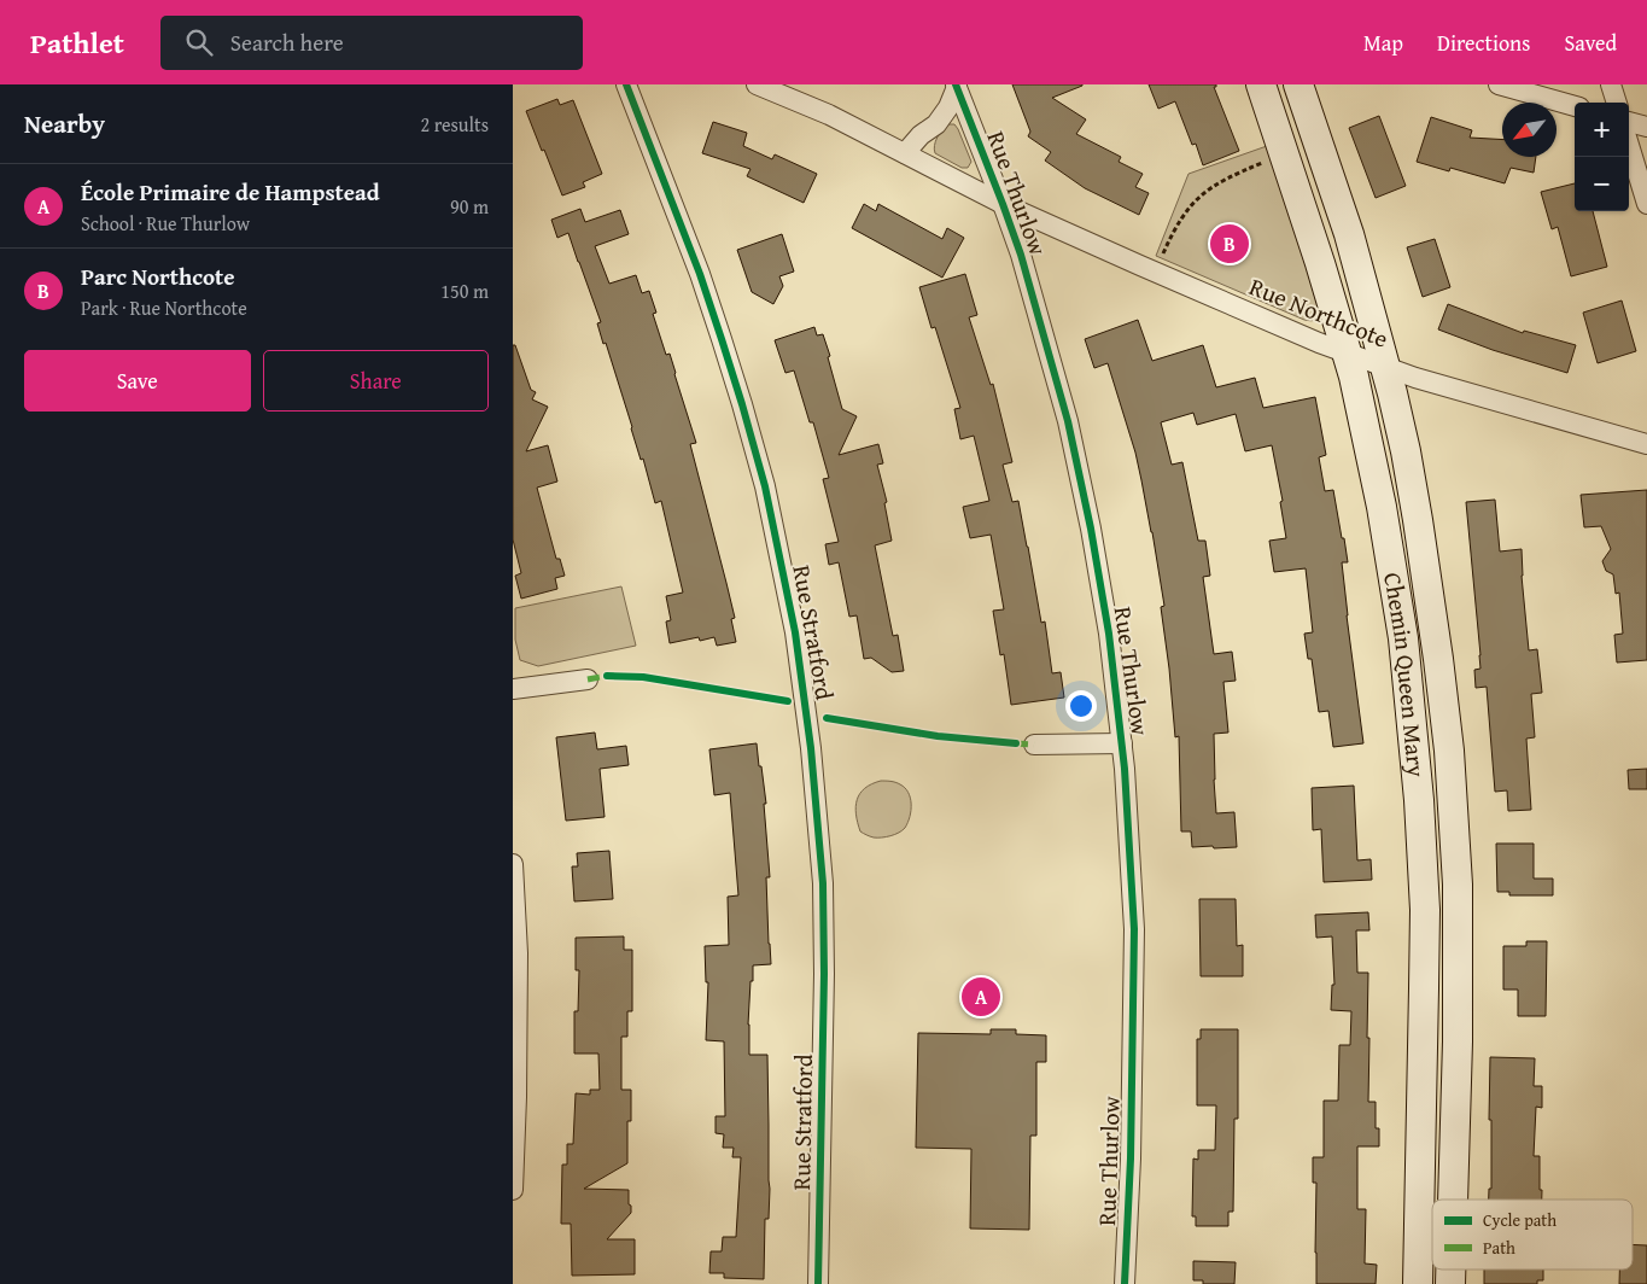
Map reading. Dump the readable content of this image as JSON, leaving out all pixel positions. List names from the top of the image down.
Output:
{
  "streets": {
    "street": [
      "Rue Thurlow",
      "Rue Northcote",
      "Rue Stratford",
      "Chemin Queen Mary"
    ]
  },
  "crossings": [
    ["Rue Thurlow", "Rue Northcote"],
    ["Rue Northcote", "Chemin Queen Mary"]
  ],
  "legend": ["Cycle path", "Path"],
  "north": "bottom left",
  "page": {
    "header": "Pathlet",
    "search": "Search here",
    "nav": ["Map", "Directions", "Saved"],
    "heading": ["Nearby", "2 results"],
    "map_buttons": ["+", "−"],
    "list": [
      {
        "mark": "A",
        "name": "École Primaire de Hampstead",
        "note": "School · Rue Thurlow",
        "value": "90 m"
      },
      {
        "mark": "B",
        "name": "Parc Northcote",
        "note": "Park · Rue Northcote",
        "value": "150 m"
      }
    ],
    "pins": ["B", "A"],
    "buttons": ["Save", "Share"]
  }
}
